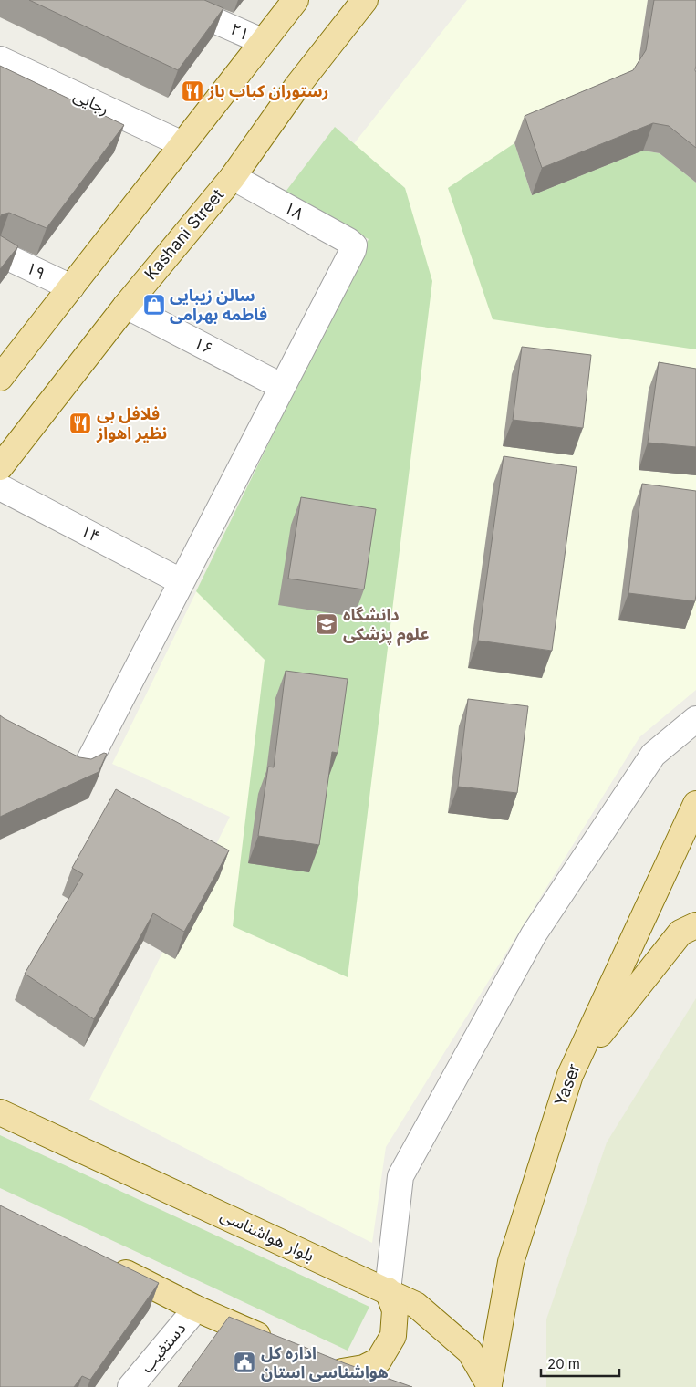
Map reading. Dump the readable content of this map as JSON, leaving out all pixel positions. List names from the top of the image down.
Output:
{
  "streets": {
    "main road": ["Kashani Street", "Yaser", "بلوار هواشناسی"],
    "street": [
      "۲۱",
      "رجایی",
      "۱۸",
      "۱۹",
      "۱۶",
      "۱۴",
      "دستغیب"
    ]
  },
  "crossings": [
    ["۱۸", "Kashani Street"],
    ["۱۸", "۱۶"],
    ["Kashani Street", "۱۶"],
    ["Yaser", "بلوار هواشناسی"]
  ],
  "places": {
    "restaurant": ["رستوران کباب باز", "فلافل بی نظیر اهواز"],
    "shop": ["سالن زیبایی فاطمه بهرامی"],
    "school or university": ["دانشگاه علوم پزشکی"],
    "public building": ["اداره کل هواشناسی استان"]
  },
  "scale_bar": "20 m"
}
